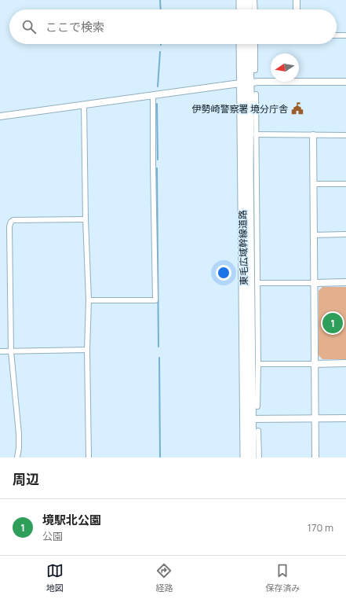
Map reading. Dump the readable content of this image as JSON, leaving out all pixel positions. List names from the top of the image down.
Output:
{
  "streets": {
    "highway": ["東毛広域幹線道路"]
  },
  "places": {
    "public building": ["伊勢崎警察署 境分庁舎"]
  },
  "north": "left",
  "page": {
    "search": "ここで検索",
    "pins": "1",
    "heading": "周辺",
    "list": [
      {
        "mark": "1",
        "name": "境駅北公園",
        "note": "公園",
        "value": "170 m"
      }
    ],
    "nav": ["地図", "経路", "保存済み"]
  }
}
